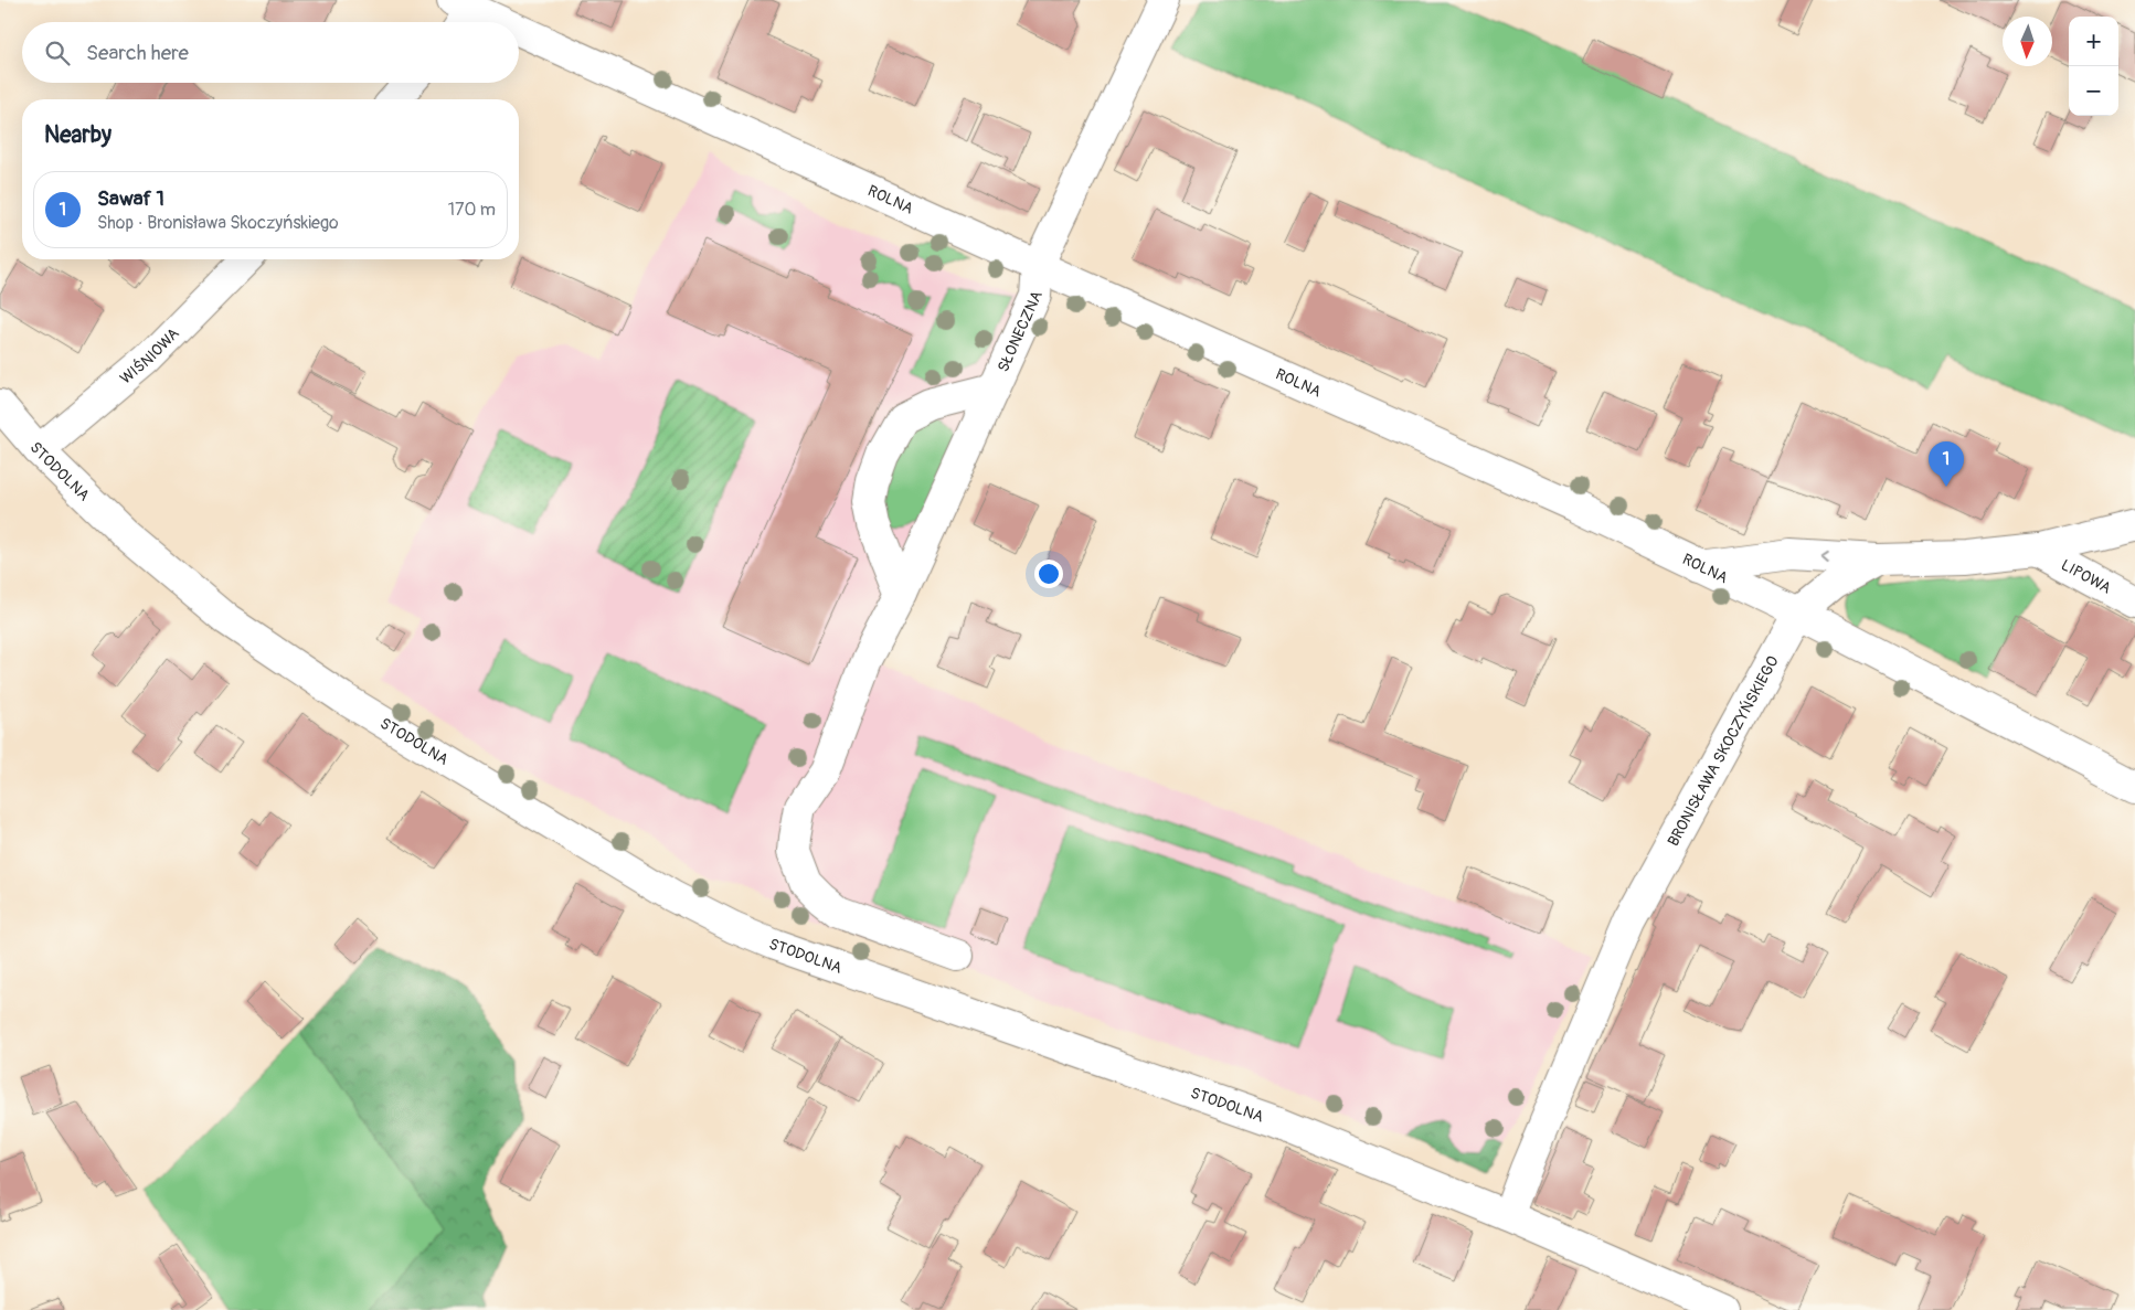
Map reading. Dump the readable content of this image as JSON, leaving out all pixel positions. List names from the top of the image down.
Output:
{
  "streets": {
    "street": [
      "ROLNA",
      "SŁONECZNA",
      "WIŚNIOWA",
      "STODOLNA",
      "LIPOWA",
      "BRONISŁAWA SKOCZYŃSKIEGO"
    ]
  },
  "crossings": [
    ["ROLNA", "SŁONECZNA"],
    ["ROLNA", "BRONISŁAWA SKOCZYŃSKIEGO"],
    ["WIŚNIOWA", "STODOLNA"],
    ["STODOLNA", "BRONISŁAWA SKOCZYŃSKIEGO"],
    ["LIPOWA", "BRONISŁAWA SKOCZYŃSKIEGO"]
  ],
  "north": "bottom",
  "page": {
    "map_buttons": ["+", "−"],
    "search": "Search here",
    "heading": "Nearby",
    "list": [
      {
        "mark": "1",
        "name": "Sawaf 1",
        "note": "Shop · Bronisława Skoczyńskiego",
        "value": "170 m"
      }
    ],
    "pins": "1"
  }
}
